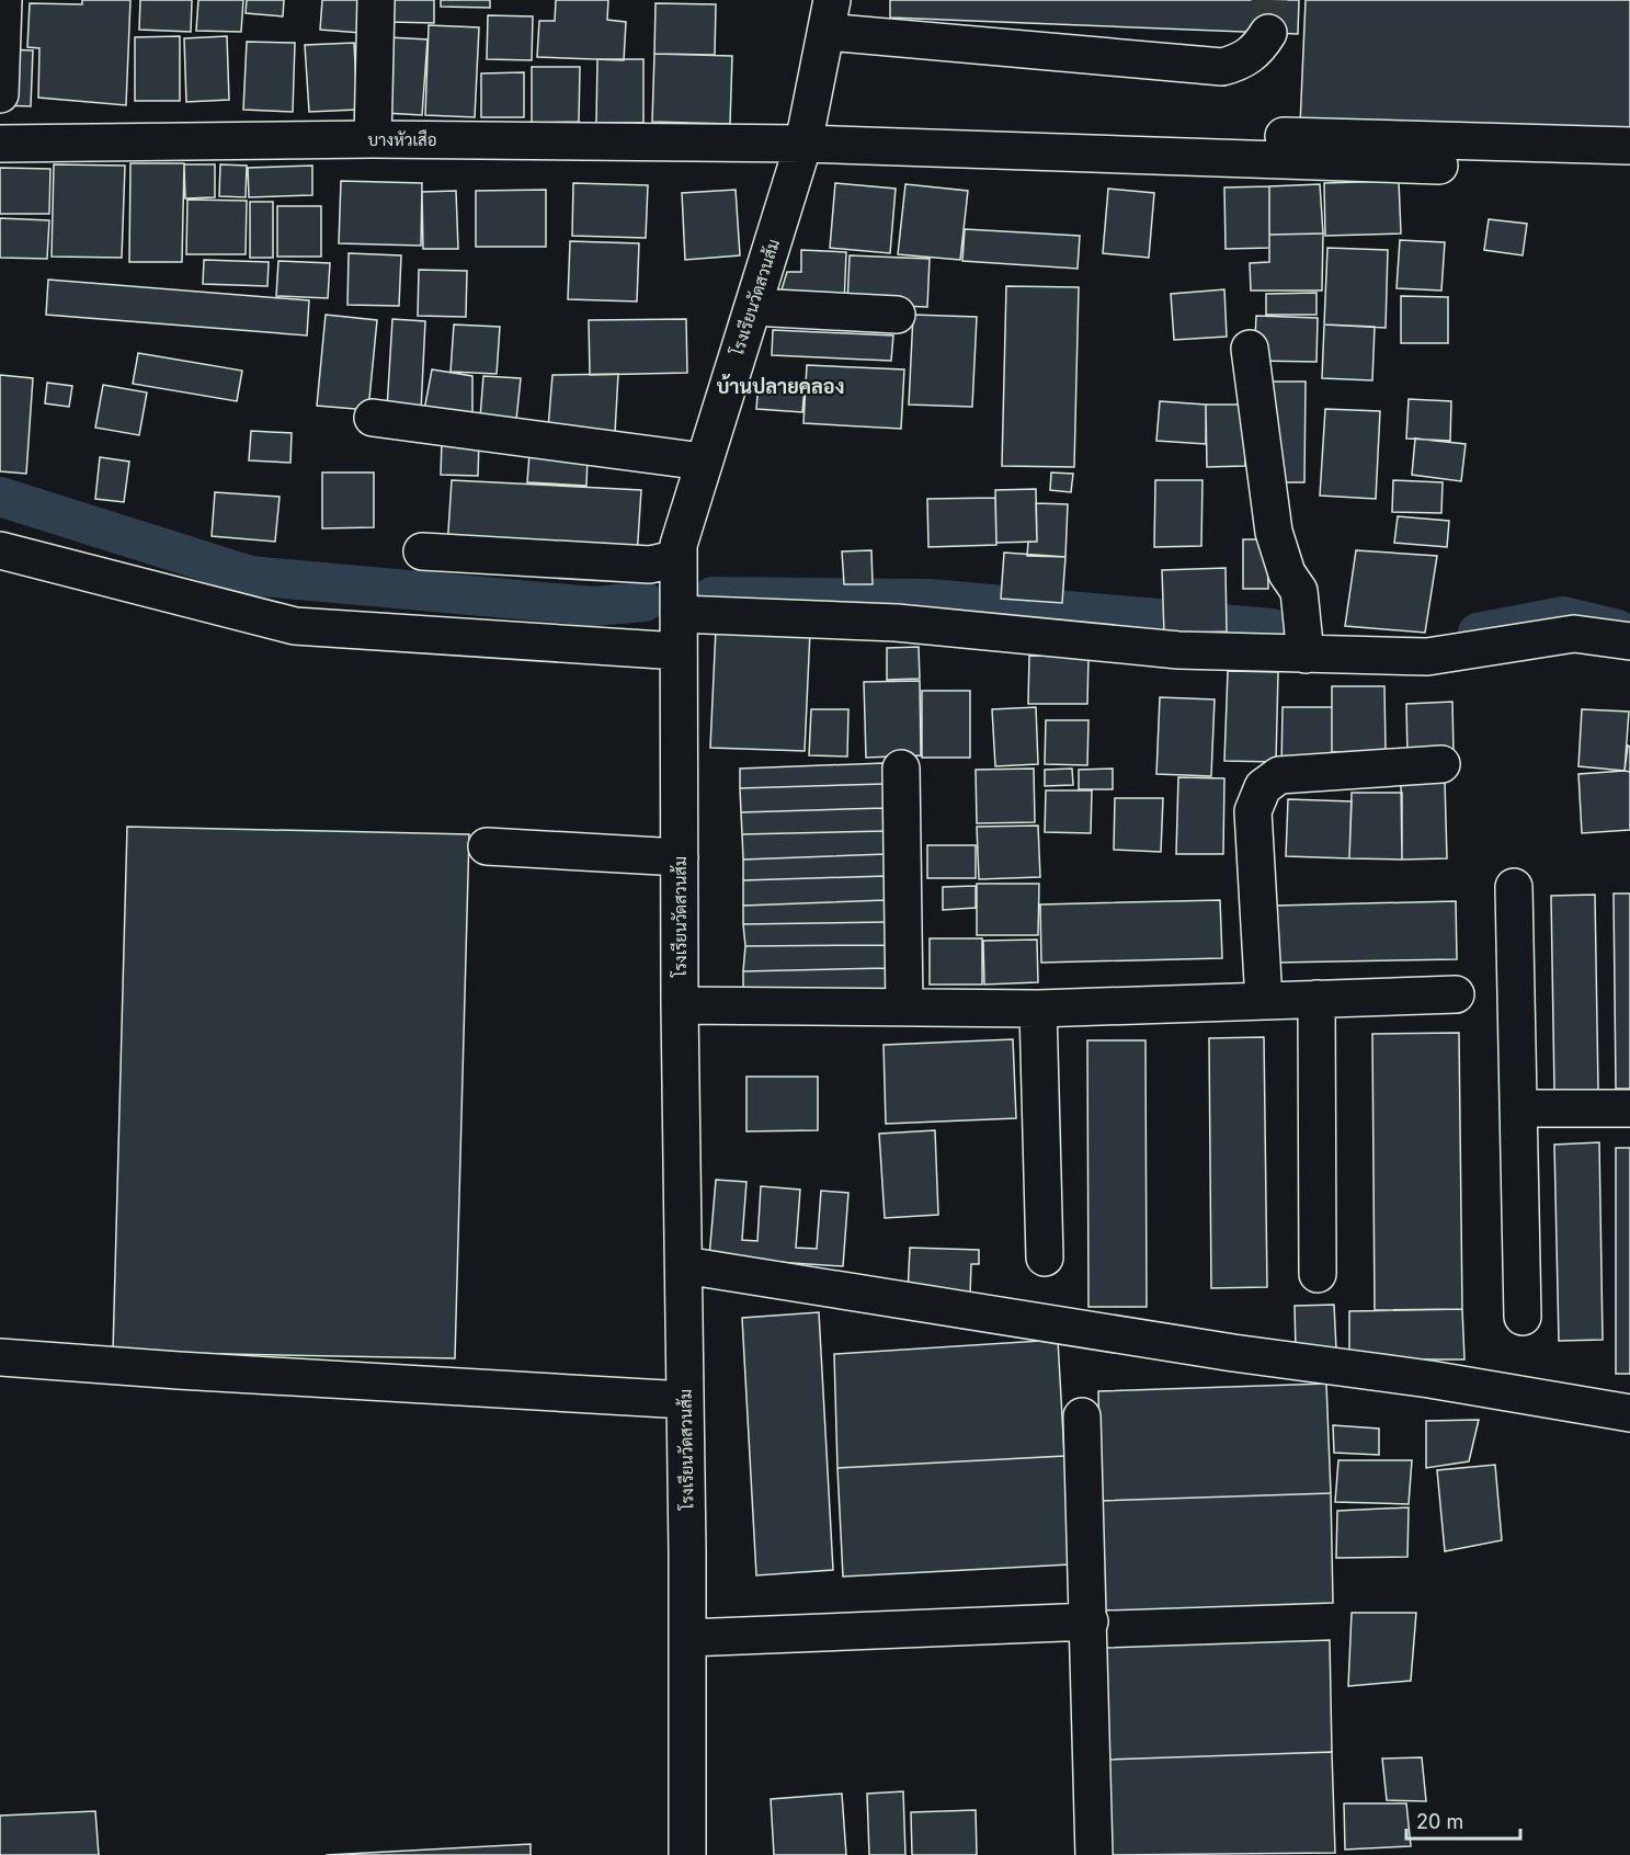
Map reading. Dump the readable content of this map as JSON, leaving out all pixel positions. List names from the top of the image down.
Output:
{
  "streets": {
    "street": ["บางหัวเสือ", "โรงเรียนวัดสวนส้ม"]
  },
  "crossings": [
    ["บางหัวเสือ", "โรงเรียนวัดสวนส้ม"]
  ],
  "districts": ["บ้านปลายคลอง"],
  "scale_bar": "20 m"
}
